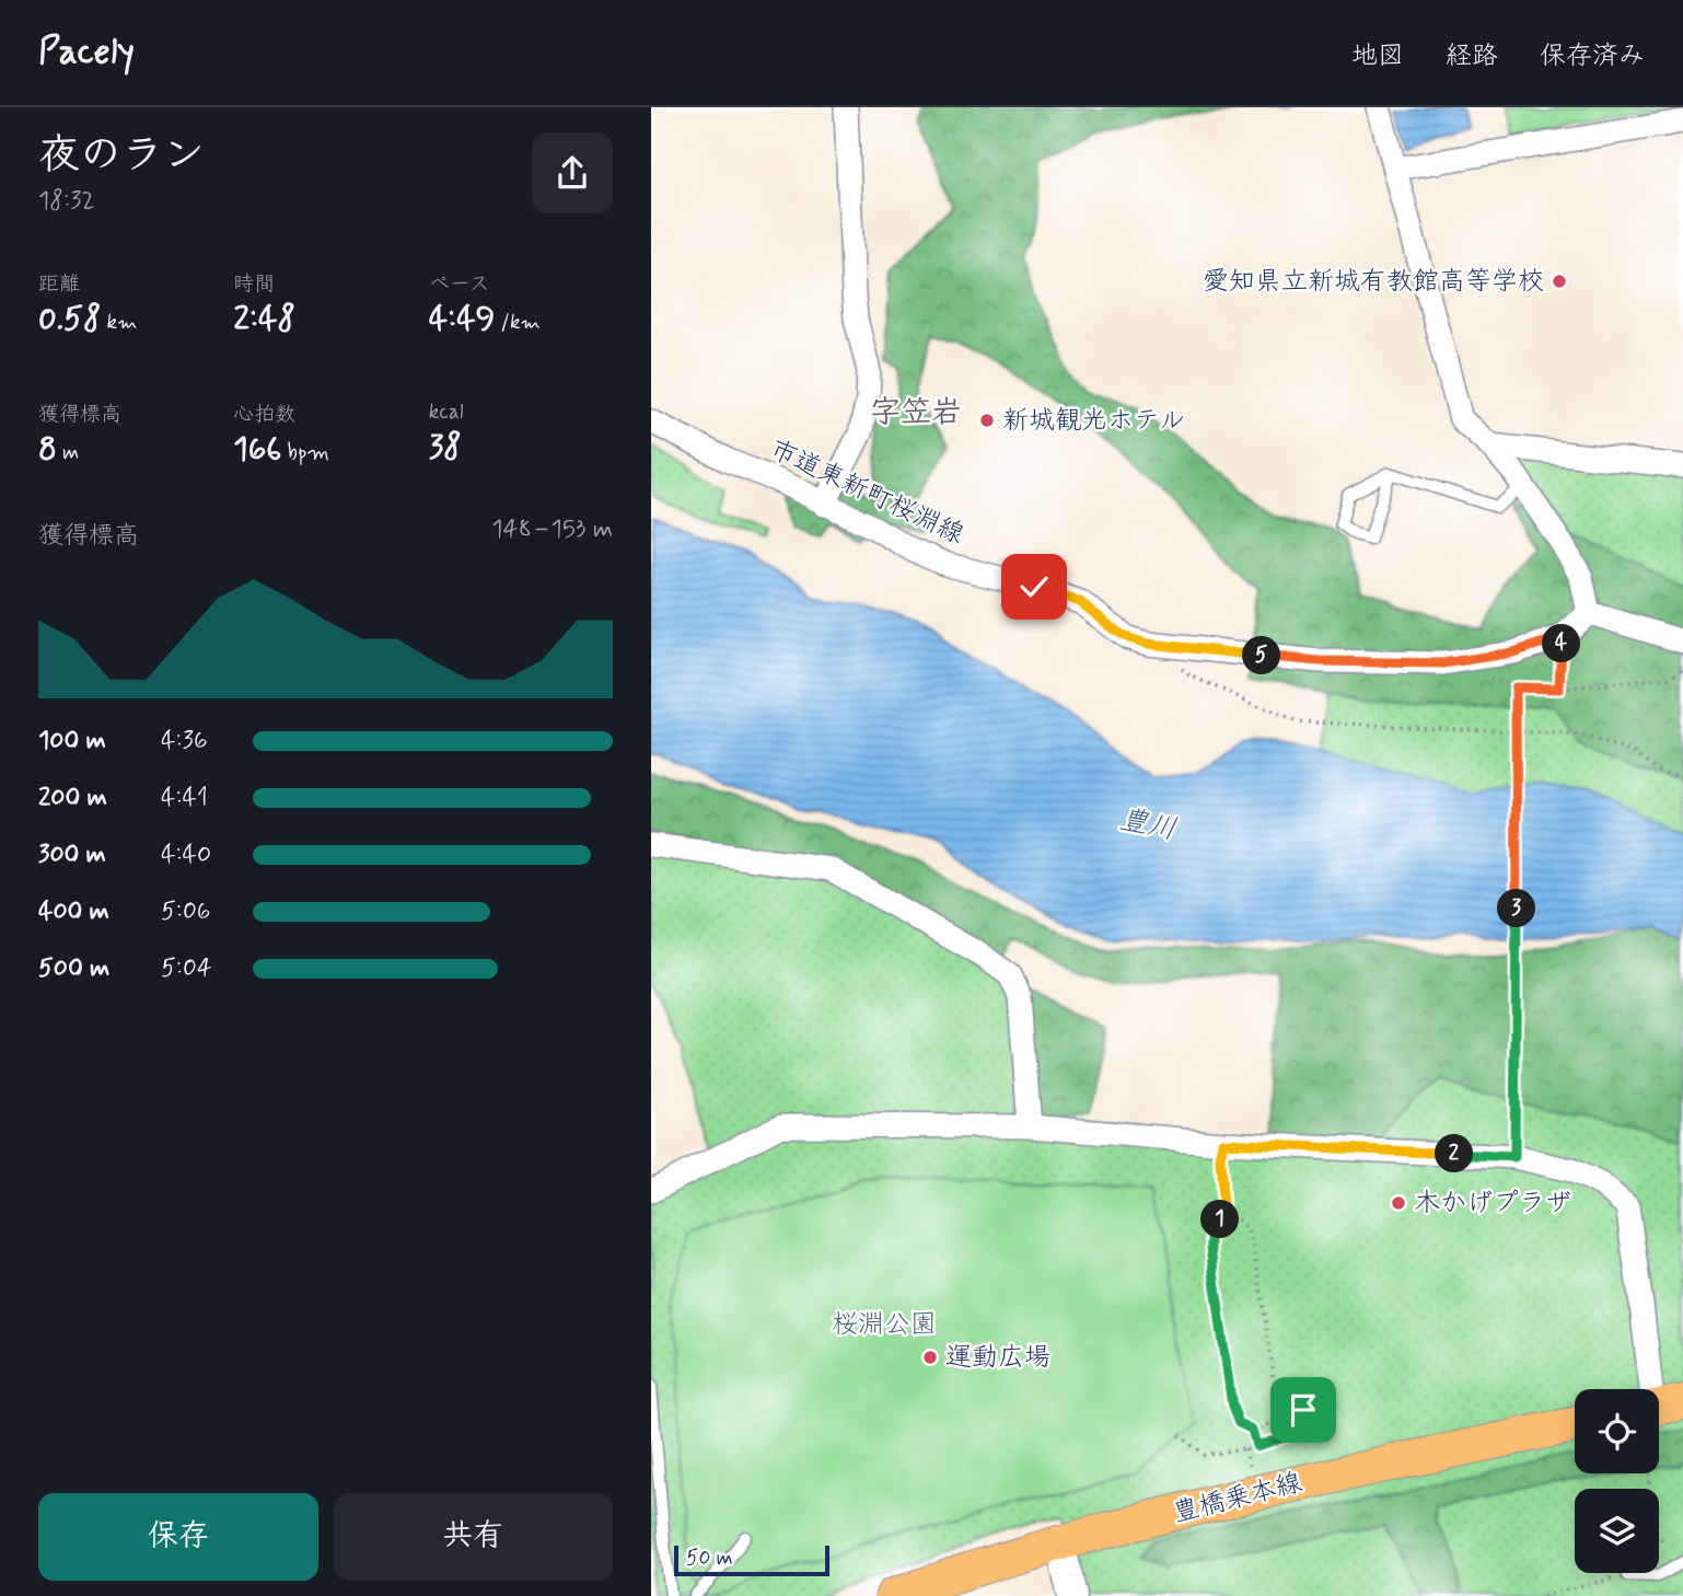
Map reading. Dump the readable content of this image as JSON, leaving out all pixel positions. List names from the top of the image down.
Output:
{
  "streets": {
    "main road": ["豊橋乗本線"],
    "street": ["市道東新町桜淵線"]
  },
  "districts": ["字笠岩"],
  "water": ["豊川"],
  "parks": ["桜淵公園"],
  "places": [
    "愛知県立新城有教館高等学校",
    "新城観光ホテル",
    "木かげプラザ",
    "運動広場"
  ],
  "scale_bar": "50 m",
  "page": {
    "header": "Pacely",
    "nav": ["地図", "経路", "保存済み"],
    "heading": ["夜のラン", "18:32"],
    "stats": [
      ["距離", "0.58 km"],
      ["時間", "2:48"],
      ["ペース", "4:49 /km"],
      ["獲得標高", "8 m"],
      ["心拍数", "166 bpm"],
      ["kcal", "38"]
    ],
    "chart": ["獲得標高", "148–153 m"],
    "pins": [
      "4",
      "5",
      "3",
      "2",
      "1"
    ],
    "list": [
      {
        "name": "100 m",
        "note": "4:36"
      },
      {
        "name": "200 m",
        "note": "4:41"
      },
      {
        "name": "300 m",
        "note": "4:40"
      },
      {
        "name": "400 m",
        "note": "5:06"
      },
      {
        "name": "500 m",
        "note": "5:04"
      }
    ],
    "buttons": ["保存", "共有"],
    "scale": "50 m"
  }
}
